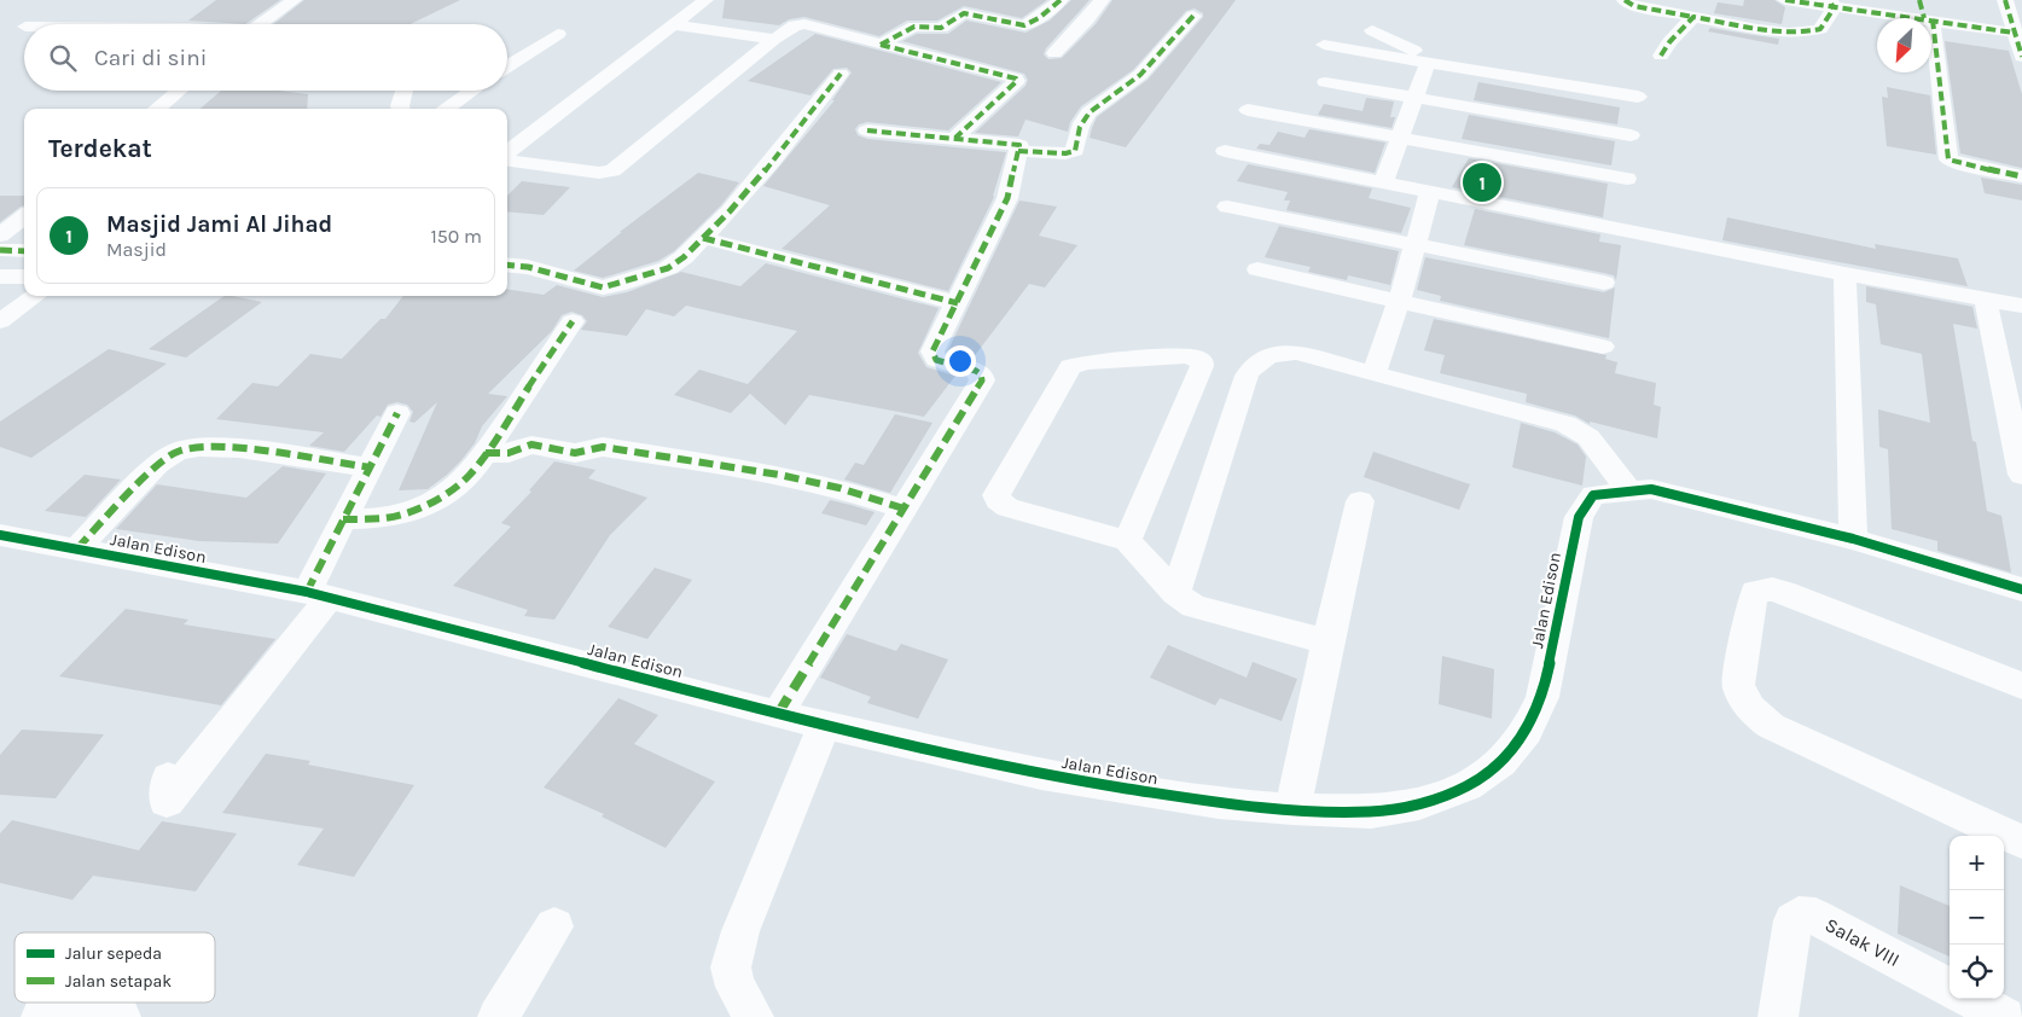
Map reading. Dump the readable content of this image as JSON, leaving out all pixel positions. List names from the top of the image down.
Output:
{
  "streets": {
    "street": ["Jalan Edison", "Salak VIII"]
  },
  "legend": ["Jalur sepeda", "Jalan setapak"],
  "north": "bottom left",
  "page": {
    "search": "Cari di sini",
    "heading": "Terdekat",
    "pins": "1",
    "list": [
      {
        "mark": "1",
        "name": "Masjid Jami Al Jihad",
        "note": "Masjid",
        "value": "150 m"
      }
    ],
    "map_buttons": ["+", "−"]
  }
}
